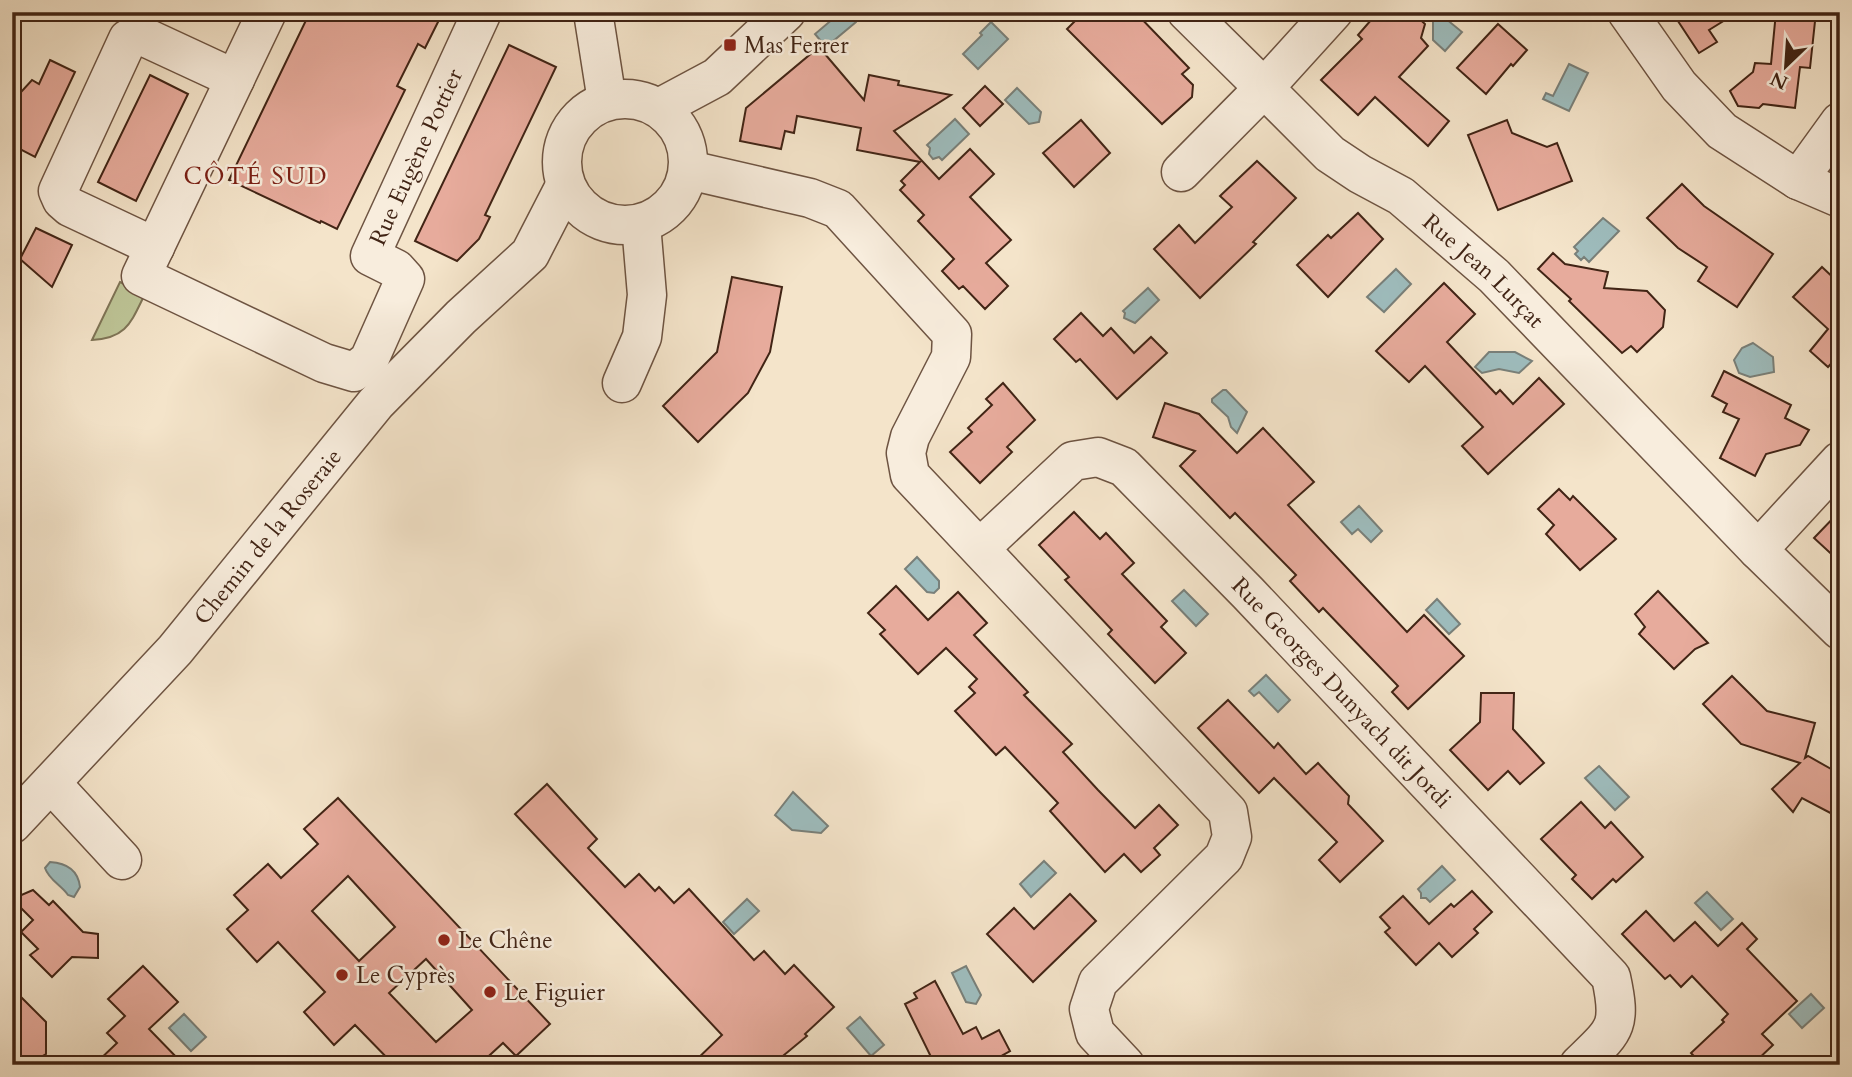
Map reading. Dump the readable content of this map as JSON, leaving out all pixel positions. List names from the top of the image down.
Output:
{
  "streets": {
    "street": [
      "Rue Eugène Pottier",
      "Rue Jean Lurçat",
      "Chemin de la Roseraie",
      "Rue Georges Dunyach dit Jordi"
    ]
  },
  "districts": ["CÔTÉ SUD"],
  "places": {
    "transit": ["Mas Ferrer"],
    "other": ["Le Chêne", "Le Cyprès", "Le Figuier"]
  },
  "north": "bottom left"
}
